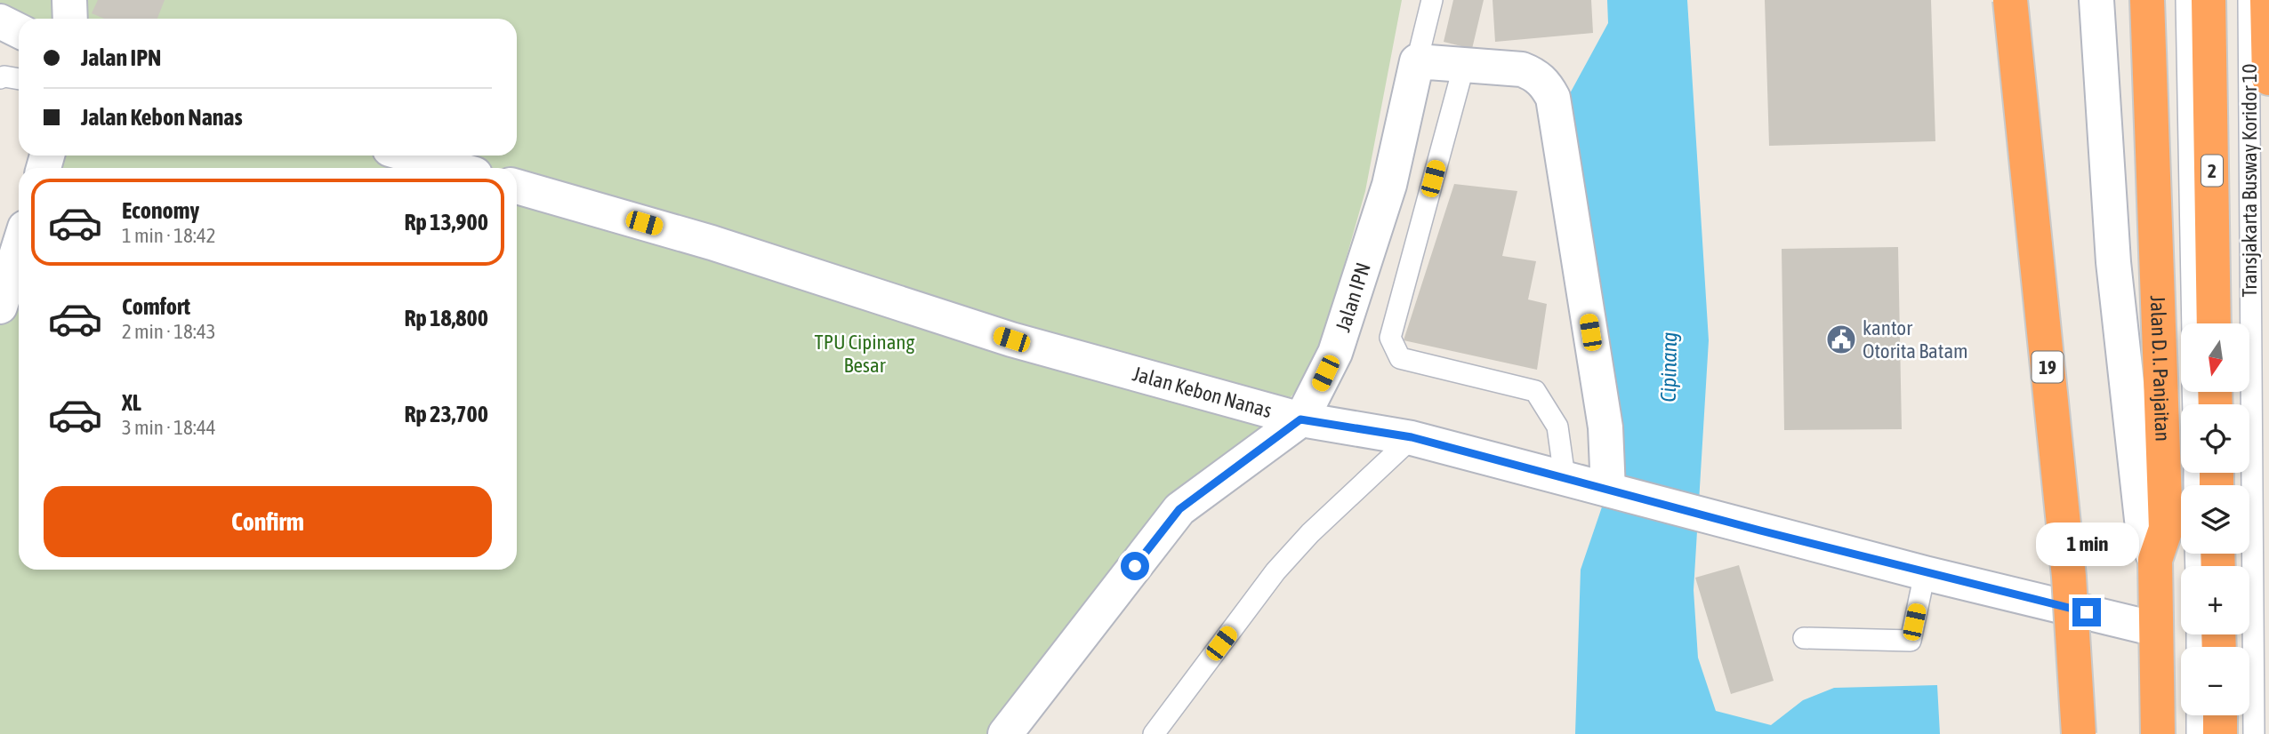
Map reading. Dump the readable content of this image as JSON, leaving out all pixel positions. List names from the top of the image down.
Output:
{
  "streets": {
    "highway": ["2", "19", "Jalan D. I. Panjaitan"],
    "street": ["Jalan IPN", "Jalan Kebon Nanas"],
    "lane": ["Transjakarta Busway Koridor 10"]
  },
  "crossings": [
    ["Jalan IPN", "Jalan Kebon Nanas"],
    ["Jalan D. I. Panjaitan", "Jalan Kebon Nanas"]
  ],
  "water": ["Cipinang"],
  "parks": ["TPU Cipinang Besar"],
  "places": {
    "public building": ["kantor Otorita Batam"]
  },
  "north": "bottom",
  "page": {
    "banner": ["Jalan IPN", "Jalan Kebon Nanas"],
    "list": [
      {
        "name": "Economy",
        "note": "1 min · 18:42",
        "value": "Rp 13,900"
      },
      {
        "name": "Comfort",
        "note": "2 min · 18:43",
        "value": "Rp 18,800"
      },
      {
        "name": "XL",
        "note": "3 min · 18:44",
        "value": "Rp 23,700"
      }
    ],
    "map_buttons": ["+", "−"],
    "buttons": "Confirm",
    "bubble": "1 min"
  }
}
